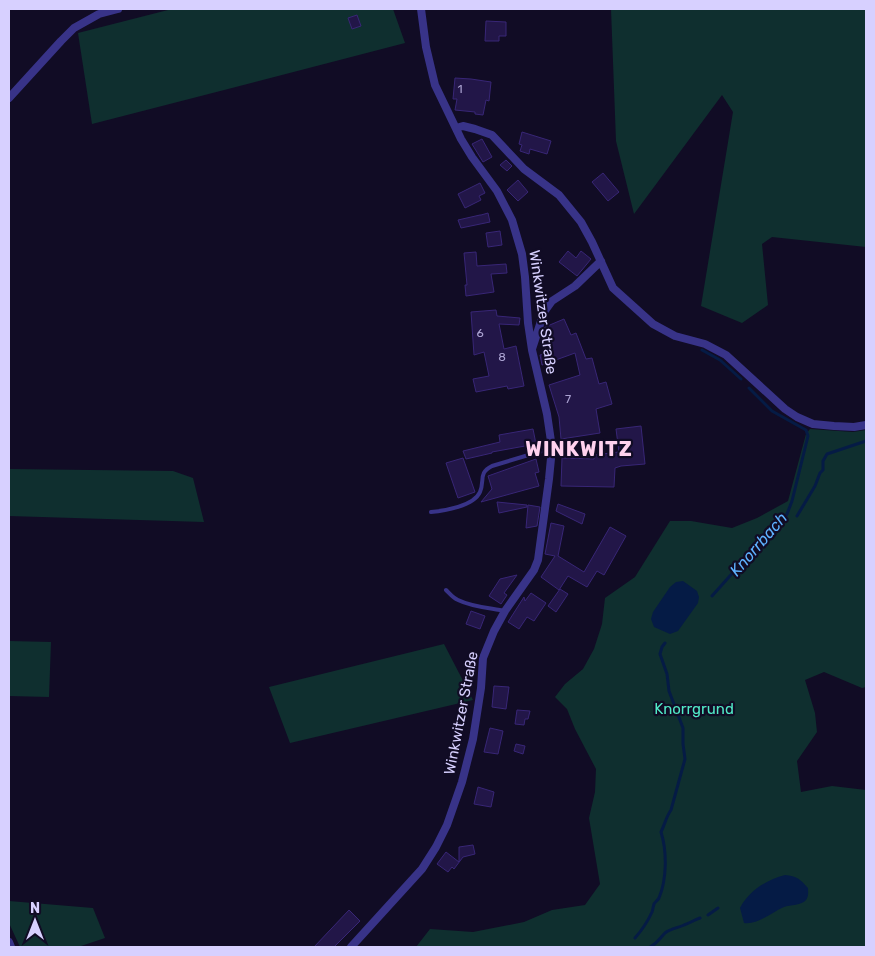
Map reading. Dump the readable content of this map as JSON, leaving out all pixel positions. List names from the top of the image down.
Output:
{
  "streets": {
    "street": ["Winkwitzer Straße"]
  },
  "districts": ["WINKWITZ"],
  "water": ["Knorrbach"],
  "parks": ["Knorrgrund"],
  "house_numbers": [
    "1",
    "6",
    "8",
    "7"
  ],
  "north": "top"
}
